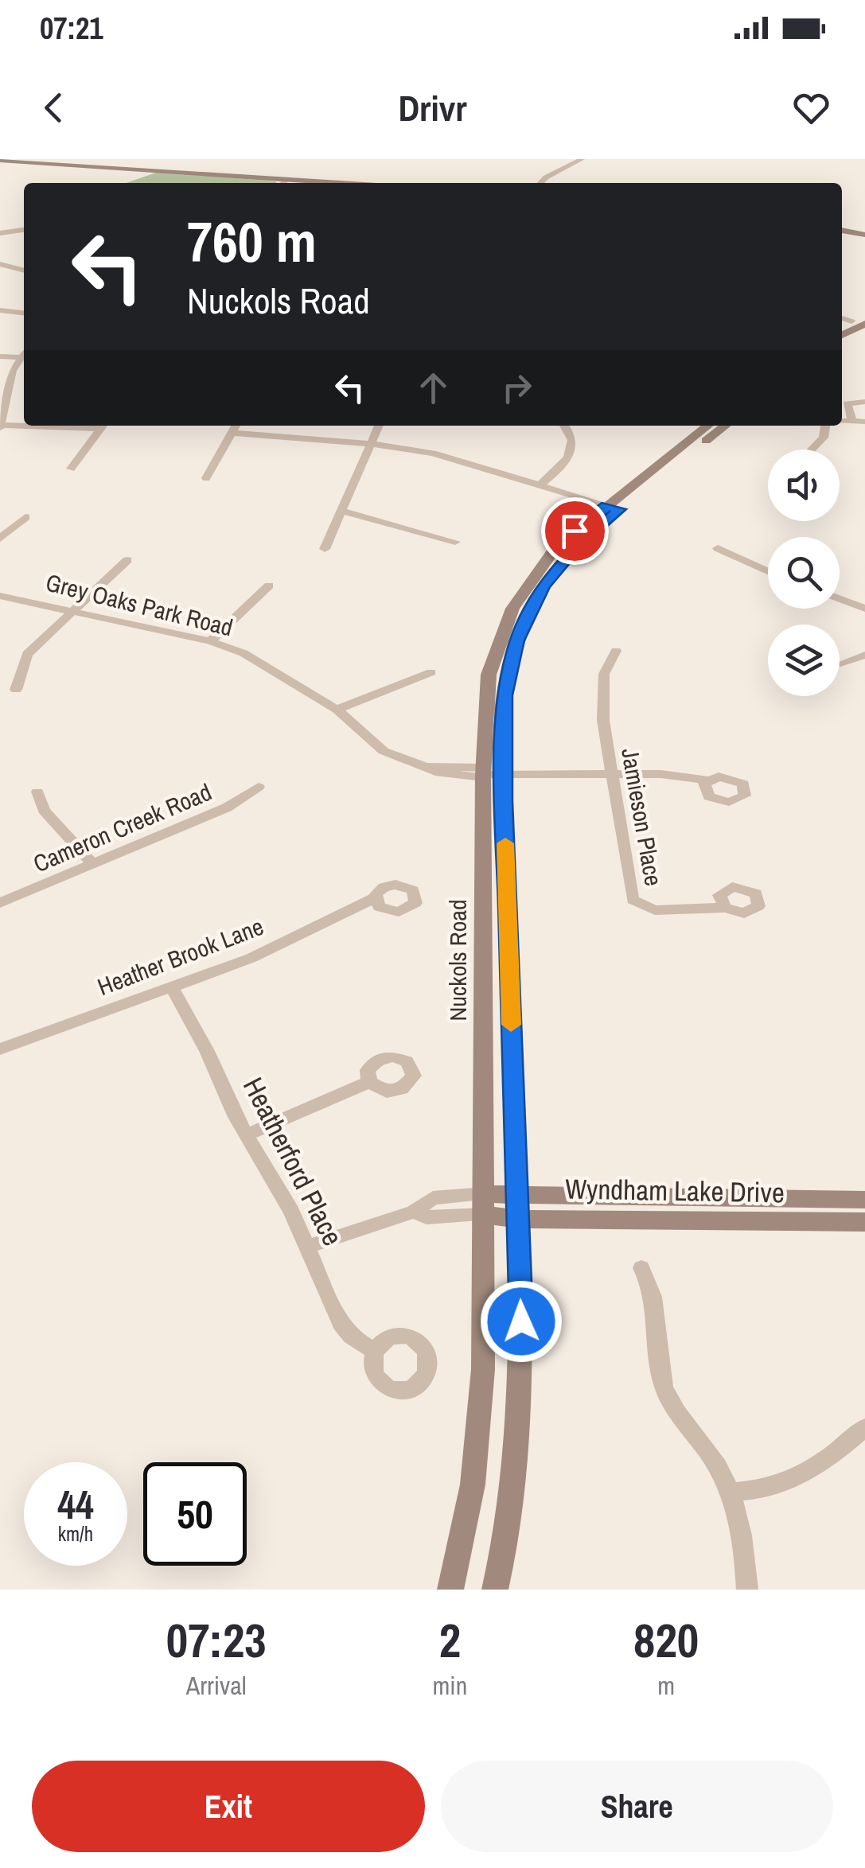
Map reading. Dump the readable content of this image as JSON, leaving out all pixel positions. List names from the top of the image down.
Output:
{
  "streets": {
    "main road": ["Nuckols Road", "Wyndham Lake Drive"],
    "street": [
      "Grey Oaks Park Road",
      "Jamieson Place",
      "Cameron Creek Road",
      "Heather Brook Lane",
      "Heatherford Place"
    ]
  },
  "crossings": [
    ["Grey Oaks Park Road", "Jamieson Place"],
    ["Grey Oaks Park Road", "Nuckols Road"],
    ["Heather Brook Lane", "Heatherford Place"],
    ["Nuckols Road", "Wyndham Lake Drive"]
  ],
  "page": {
    "status": "07:21",
    "header": "Drivr",
    "turn": ["760 m", "Nuckols Road"],
    "speed": "44 km/h",
    "limit": "50",
    "eta": [
      "07:23",
      "Arrival",
      "2",
      "min",
      "820",
      "m"
    ],
    "buttons": ["Exit", "Share"]
  }
}
